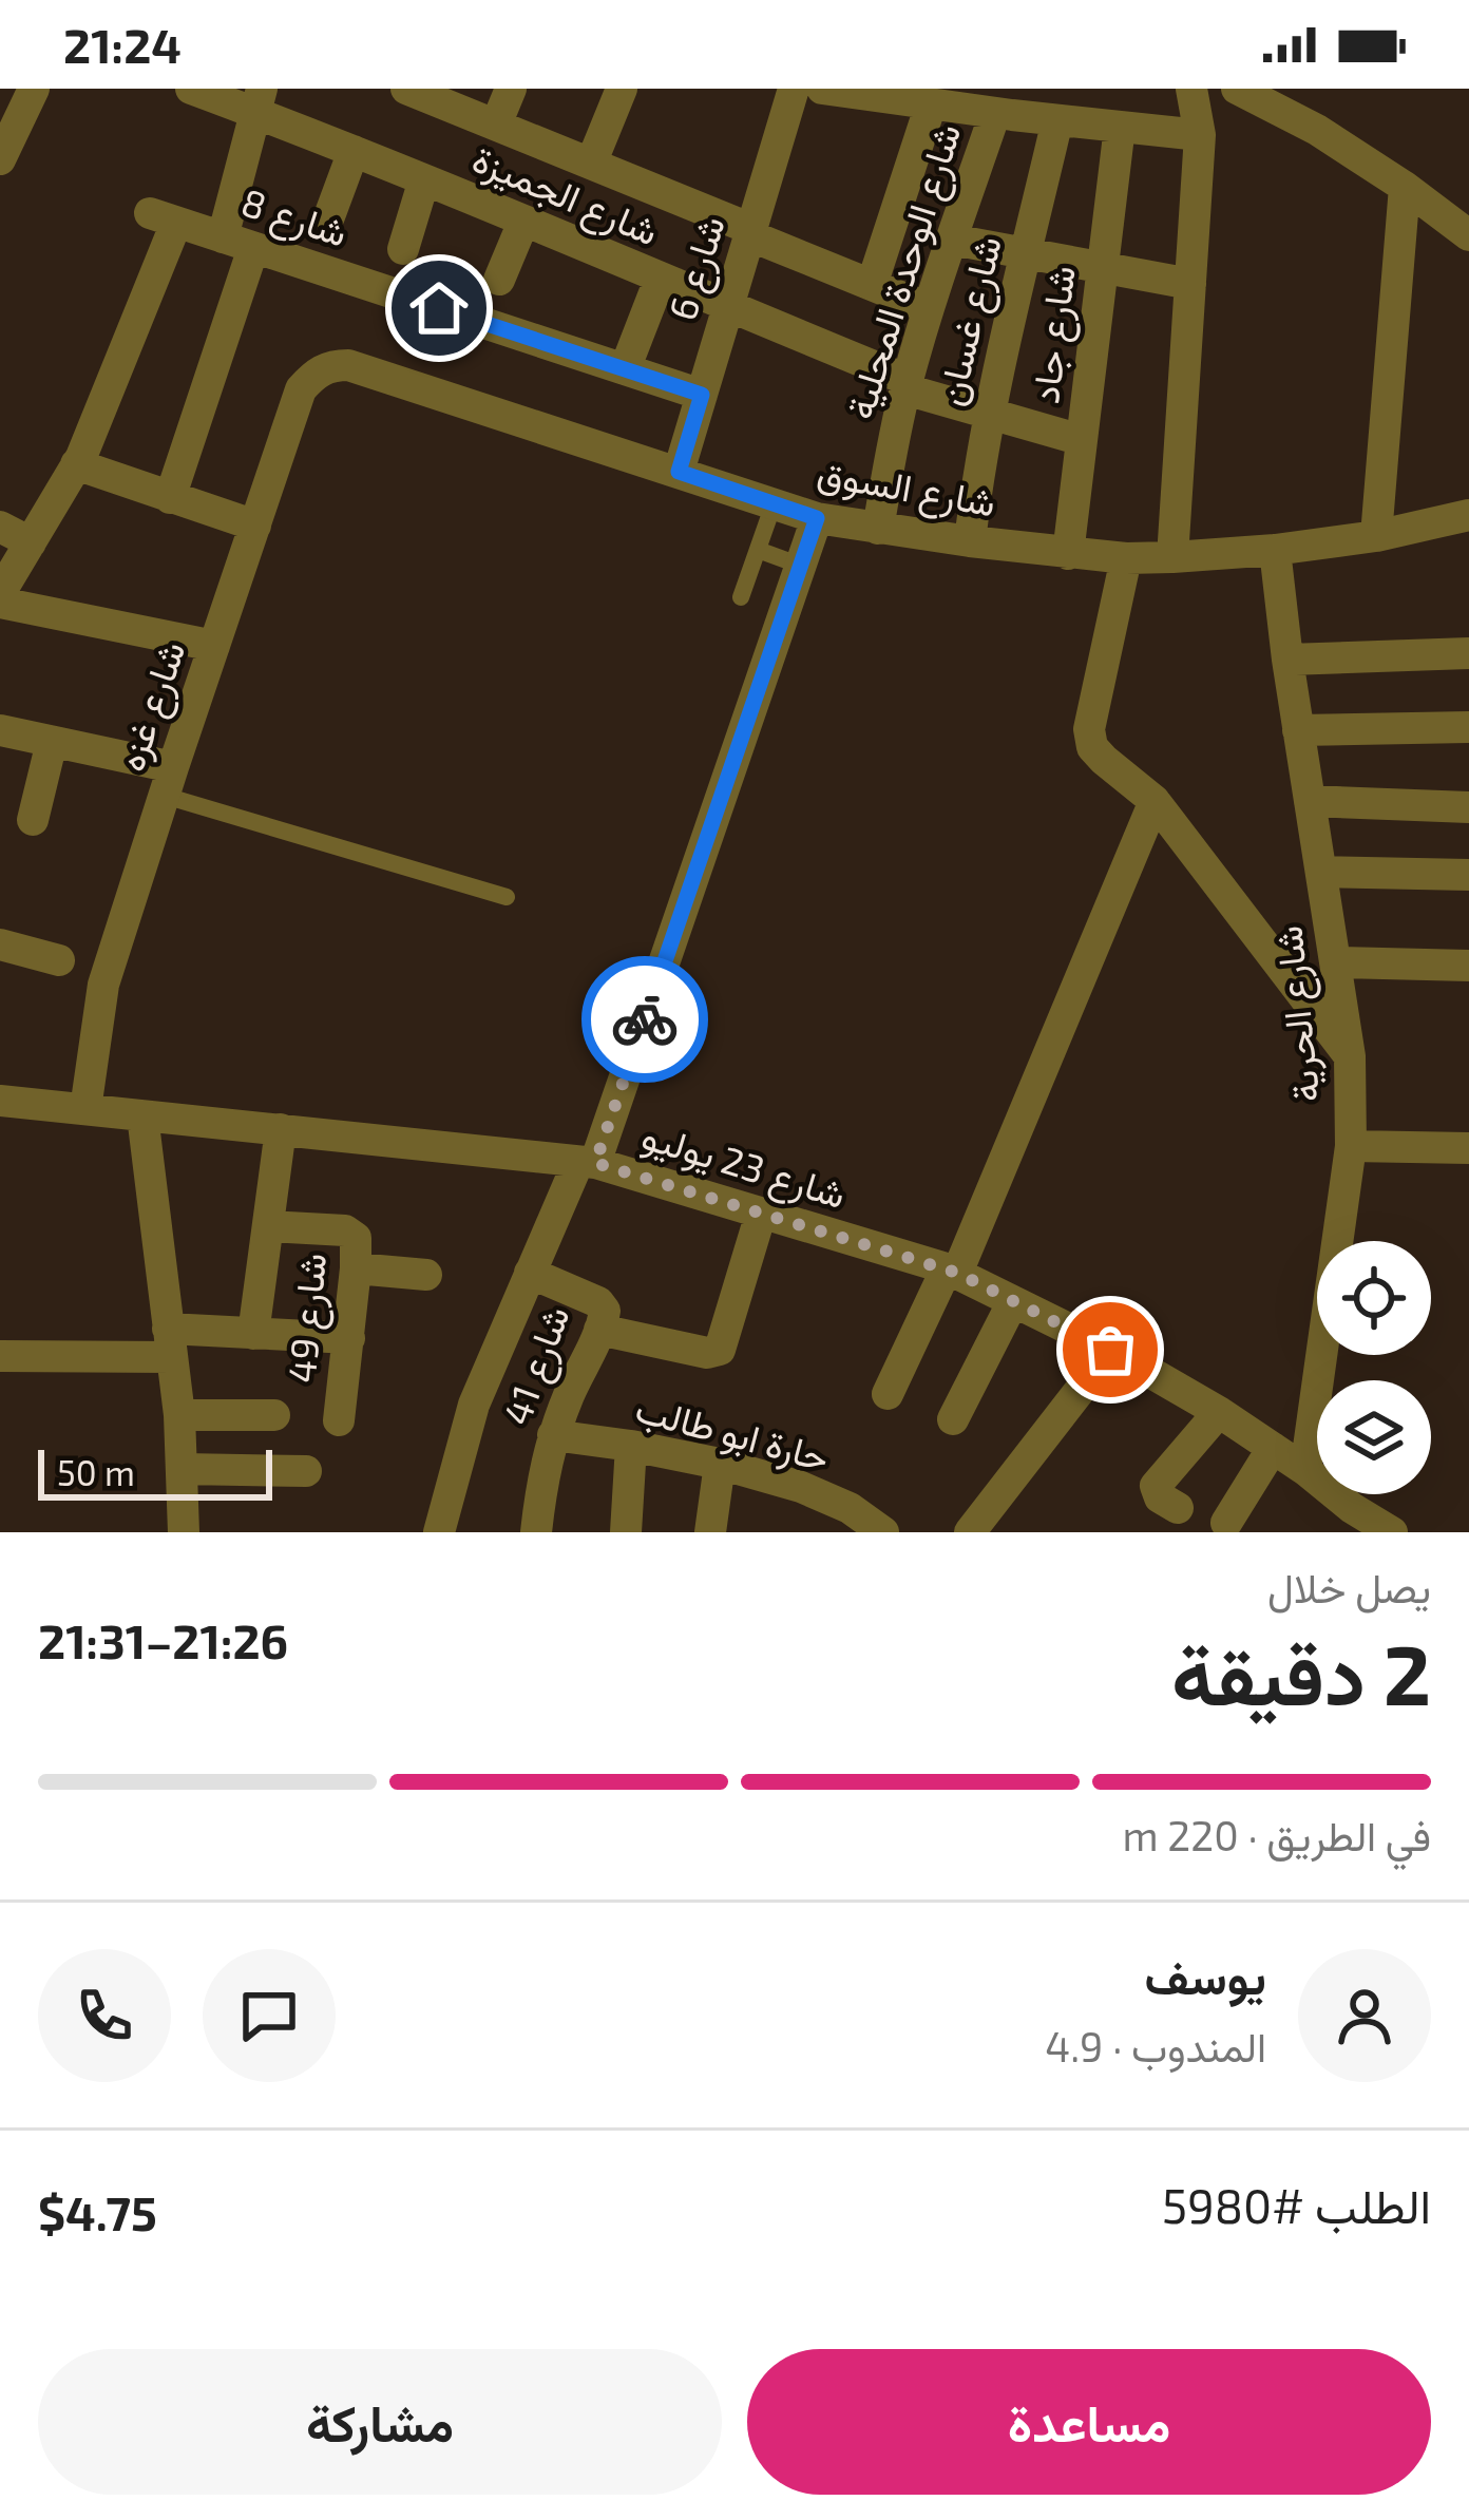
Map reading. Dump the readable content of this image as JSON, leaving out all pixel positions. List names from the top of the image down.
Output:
{
  "streets": {
    "street": [
      "شارع الجميزة",
      "شارع 8",
      "شارع 6",
      "شارع الوحدة المحلية",
      "شارع غسان",
      "شارع جاد",
      "شارع السوق",
      "شارع غزه",
      "شارع الحرية",
      "شارع 23 يوليو",
      "شارع 49",
      "شارع 41",
      "حارة ابو طالب"
    ]
  },
  "crossings": [
    ["شارع الجميزة", "شارع 6"],
    ["شارع الجميزة", "شارع الوحدة المحلية"],
    ["شارع الجميزة", "شارع غسان"],
    ["شارع الجميزة", "شارع جاد"],
    ["شارع 8", "شارع 6"],
    ["شارع 6", "شارع السوق"],
    ["شارع الوحدة المحلية", "شارع السوق"],
    ["شارع غسان", "شارع السوق"],
    ["شارع جاد", "شارع السوق"],
    ["شارع السوق", "شارع غزه"],
    ["شارع السوق", "شارع الحرية"],
    ["شارع غزه", "شارع 23 يوليو"],
    ["شارع الحرية", "شارع 23 يوليو"],
    ["شارع 41", "حارة ابو طالب"]
  ],
  "scale_bar": "50 m",
  "page": {
    "status": "21:24",
    "scale": "50 m",
    "heading": ["2 دقيقة", "يصل خلال", "21:26–21:31"],
    "panel": [
      "يوسف",
      "المندوب · 4.9",
      "الطلب #5980",
      "$4.75"
    ],
    "bar": "في الطريق · 220 m",
    "buttons": ["مساعدة", "مشاركة"]
  }
}
